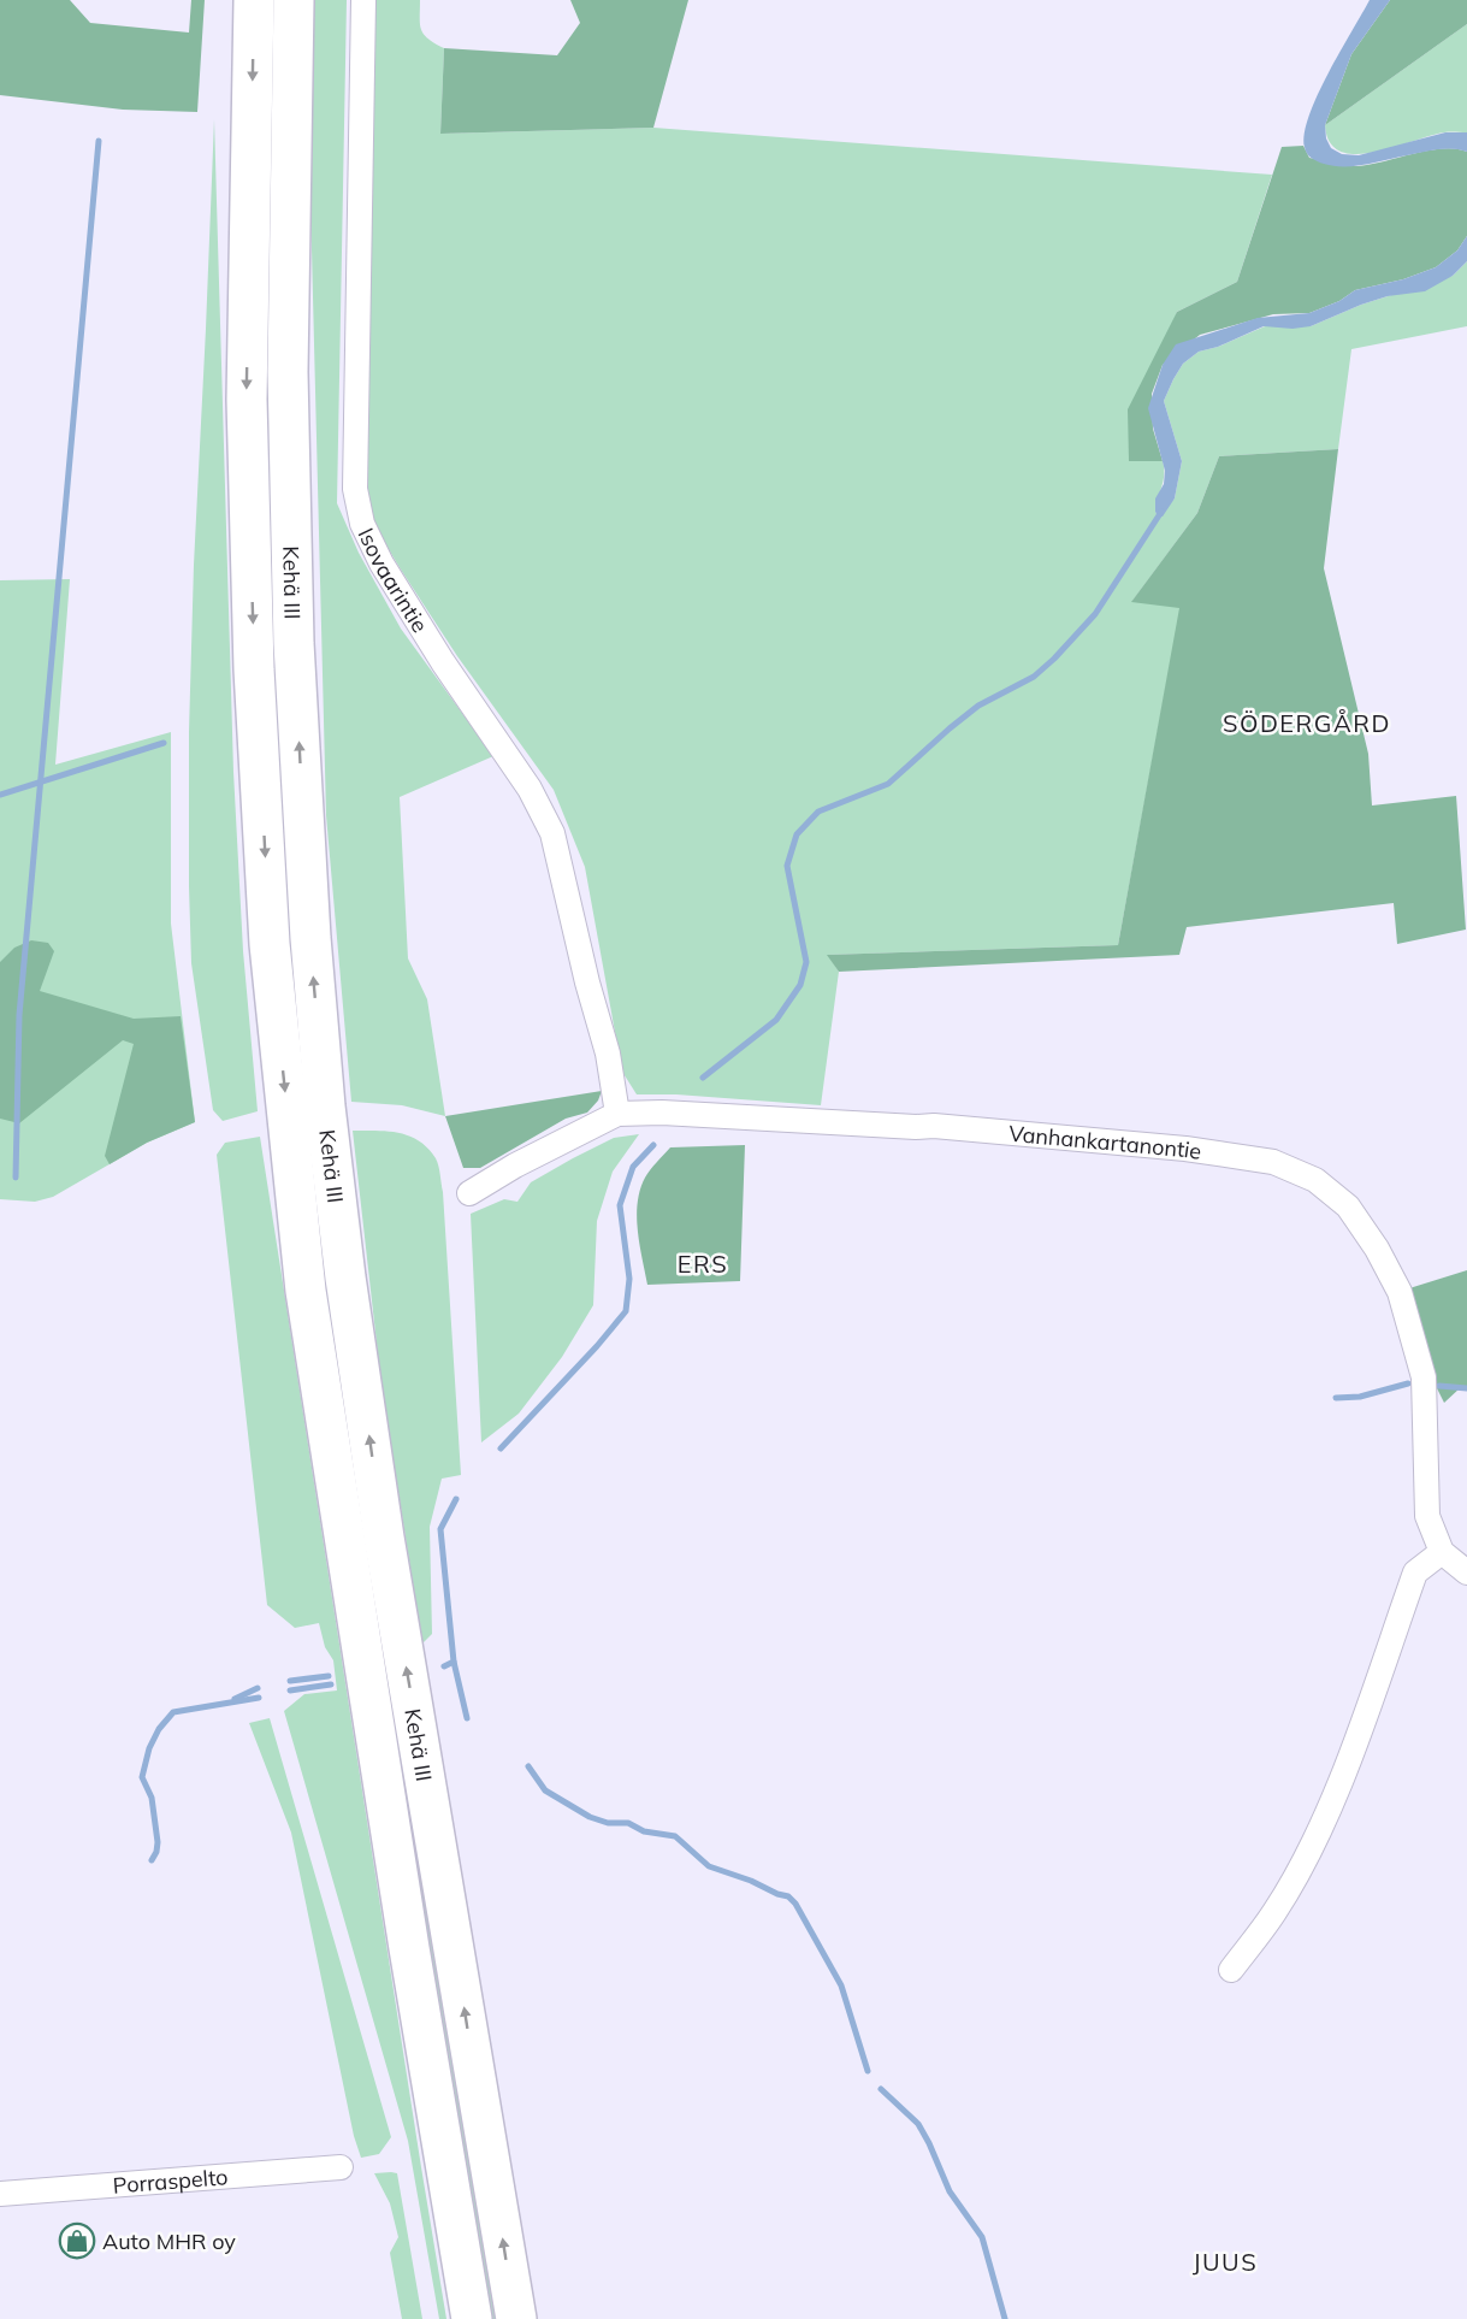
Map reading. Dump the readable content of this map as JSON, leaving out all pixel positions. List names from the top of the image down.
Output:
{
  "streets": {
    "highway": ["Kehä III"],
    "street": ["Isovaarintie", "Vanhankartanontie", "Porraspelto"]
  },
  "crossings": [
    ["Isovaarintie", "Vanhankartanontie"]
  ],
  "districts": ["SÖDERGÅRD", "ERS", "JUUS"],
  "places": {
    "shop": ["Auto MHR oy"]
  }
}
